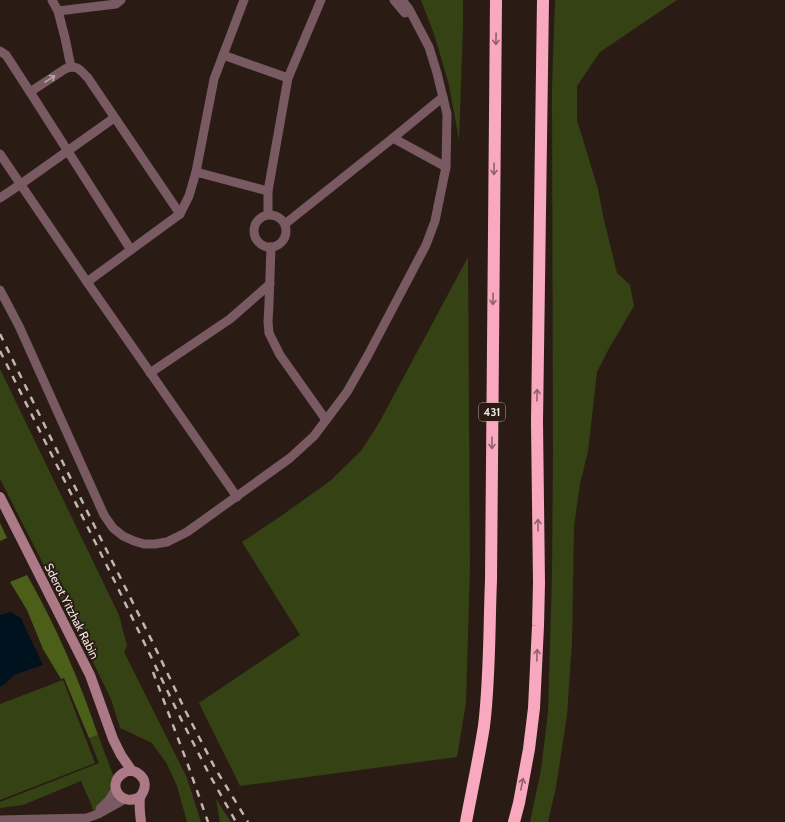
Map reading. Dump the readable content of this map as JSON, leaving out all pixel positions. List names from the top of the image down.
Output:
{
  "streets": {
    "highway": ["431"],
    "main road": ["Sderot Yitzhak Rabin"]
  }
}
